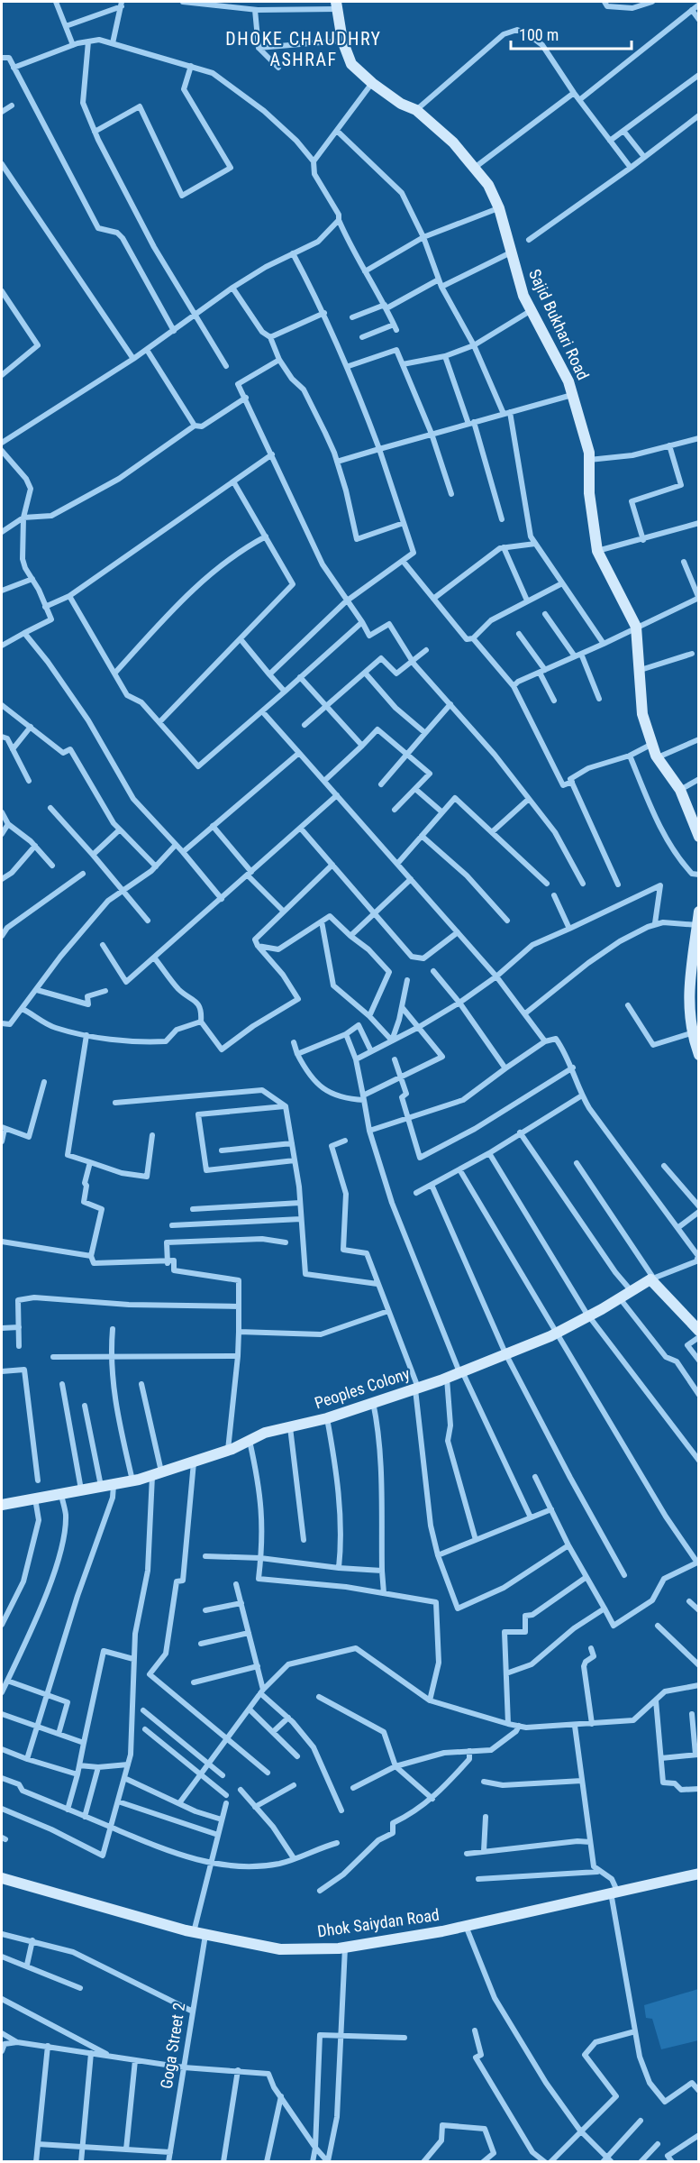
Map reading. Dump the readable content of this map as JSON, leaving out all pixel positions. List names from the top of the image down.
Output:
{
  "streets": {
    "street": [
      "Sajid Bukhari Road",
      "Peoples Colony",
      "Dhok Saiydan Road",
      "Goga Street 2"
    ]
  },
  "crossings": [
    ["Dhok Saiydan Road", "Goga Street 2"]
  ],
  "districts": ["DHOKE CHAUDHRY ASHRAF"],
  "scale_bar": "100 m"
}
